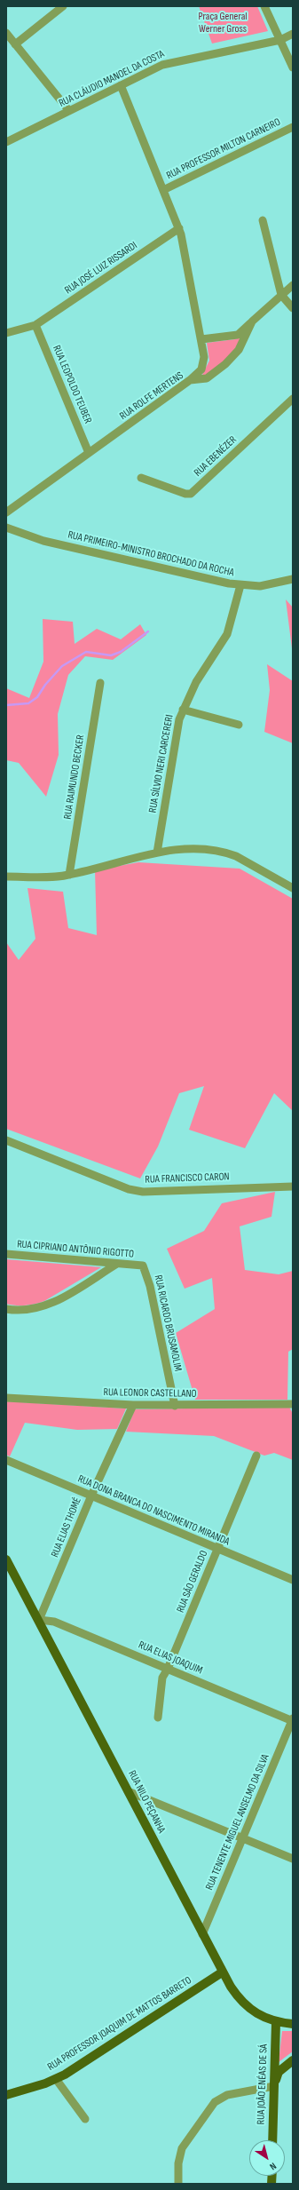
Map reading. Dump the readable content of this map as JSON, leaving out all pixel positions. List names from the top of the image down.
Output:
{
  "streets": {
    "main road": ["RUA NILO PEÇANHA", "RUA PROFESSOR JOAQUIM DE MATTOS BARRETO", "RUA JOÃO ENÉAS DE SÁ"],
    "street": [
      "RUA CLÁUDIO MANOEL DA COSTA",
      "RUA PROFESSOR MILTON CARNEIRO",
      "RUA JOSÉ LUIZ RISSARDI",
      "RUA LEOPOLDO TEUBER",
      "RUA ROLFE MERTENS",
      "RUA EBENÉZER",
      "RUA PRIMEIRO-MINISTRO BROCHADO DA ROCHA",
      "RUA SÍLVIO NERI CARCERERI",
      "RUA RAIMUNDO BECKER",
      "RUA FRANCISCO CARON",
      "RUA CIPRIANO ANTÔNIO RIGOTTO",
      "RUA RICARDO BRUSAMOLIM",
      "RUA LEONOR CASTELLANO",
      "RUA DONA BRANCA DO NASCIMENTO MIRANDA",
      "RUA ELIAS THOMÉ",
      "RUA SÃO GERALDO",
      "RUA ELIAS JOAQUIM",
      "RUA TENENTE MIGUEL ANSELMO DA SILVA"
    ]
  },
  "crossings": [
    ["RUA JOSÉ LUIZ RISSARDI", "RUA LEOPOLDO TEUBER"],
    ["RUA LEOPOLDO TEUBER", "RUA ROLFE MERTENS"],
    ["RUA PRIMEIRO-MINISTRO BROCHADO DA ROCHA", "RUA SÍLVIO NERI CARCERERI"],
    ["RUA CIPRIANO ANTÔNIO RIGOTTO", "RUA RICARDO BRUSAMOLIM"],
    ["RUA RICARDO BRUSAMOLIM", "RUA LEONOR CASTELLANO"],
    ["RUA LEONOR CASTELLANO", "RUA ELIAS THOMÉ"],
    ["RUA DONA BRANCA DO NASCIMENTO MIRANDA", "RUA ELIAS THOMÉ"],
    ["RUA DONA BRANCA DO NASCIMENTO MIRANDA", "RUA SÃO GERALDO"],
    ["RUA ELIAS THOMÉ", "RUA ELIAS JOAQUIM"],
    ["RUA ELIAS THOMÉ", "RUA NILO PEÇANHA"],
    ["RUA SÃO GERALDO", "RUA ELIAS JOAQUIM"],
    ["RUA ELIAS JOAQUIM", "RUA NILO PEÇANHA"],
    ["RUA ELIAS JOAQUIM", "RUA TENENTE MIGUEL ANSELMO DA SILVA"],
    ["RUA NILO PEÇANHA", "RUA TENENTE MIGUEL ANSELMO DA SILVA"],
    ["RUA NILO PEÇANHA", "RUA PROFESSOR JOAQUIM DE MATTOS BARRETO"],
    ["RUA NILO PEÇANHA", "RUA JOÃO ENÉAS DE SÁ"]
  ],
  "parks": ["Praça General Werner Gross"],
  "north": "bottom right"
}
